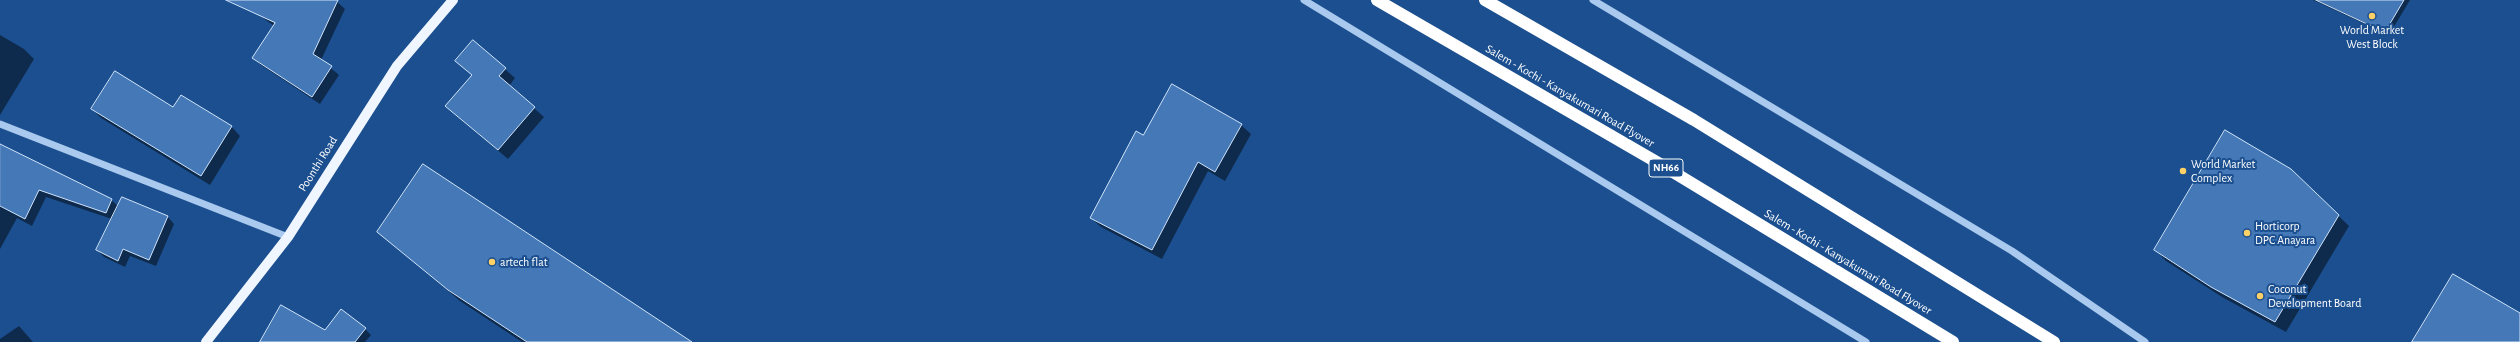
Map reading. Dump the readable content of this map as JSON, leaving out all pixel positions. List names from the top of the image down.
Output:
{
  "streets": {
    "highway": ["Salem - Kochi - Kanyakumari Road Flyover", "NH66"],
    "main road": ["Poonthi Road"]
  },
  "places": [
    "World Market West Block",
    "World Market Complex",
    "Horticorp DPC Anayara",
    "artech flat",
    "Coconut Development Board"
  ]
}
